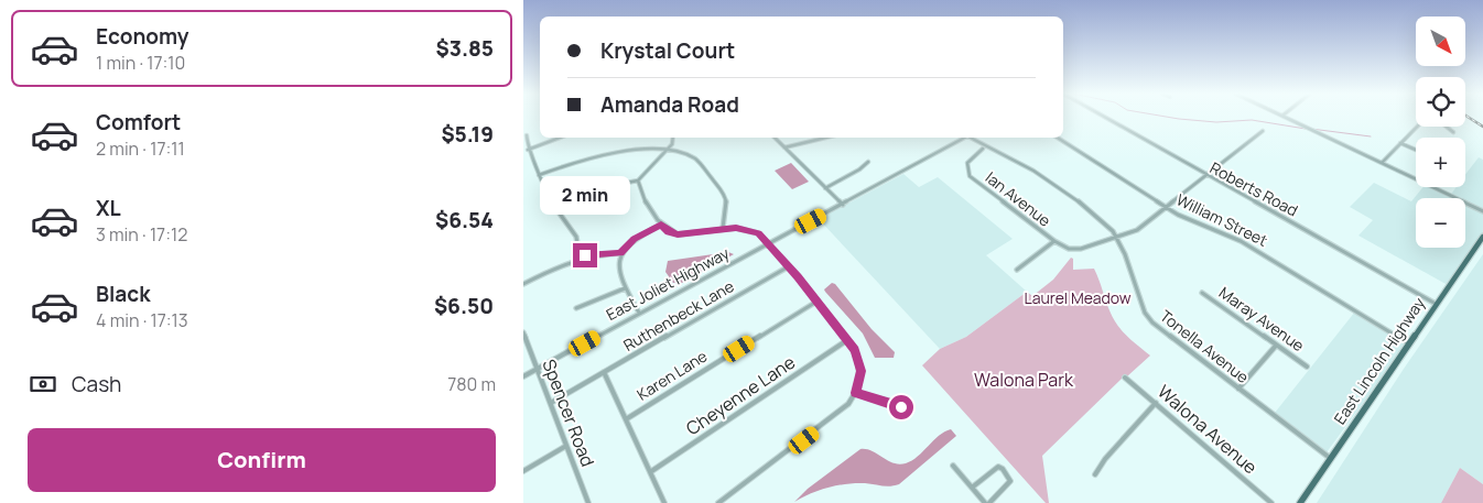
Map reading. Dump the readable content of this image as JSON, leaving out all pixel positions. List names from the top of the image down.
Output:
{
  "streets": {
    "main road": ["East Lincoln Highway"],
    "street": [
      "Roberts Road",
      "Ian Avenue",
      "William Street",
      "East Joliet Highway",
      "Ruthenbeck Lane",
      "Maray Avenue",
      "Tonella Avenue",
      "Karen Lane",
      "Cheyenne Lane",
      "Spencer Road",
      "Walona Avenue"
    ]
  },
  "crossings": [
    ["Roberts Road", "East Lincoln Highway"],
    ["Ian Avenue", "Tonella Avenue"],
    ["William Street", "East Lincoln Highway"],
    ["East Joliet Highway", "Spencer Road"],
    ["Ruthenbeck Lane", "Spencer Road"],
    ["Tonella Avenue", "East Lincoln Highway"]
  ],
  "parks": ["Laurel Meadow", "Walona Park"],
  "north": "bottom right",
  "page": {
    "list": [
      {
        "name": "Economy",
        "note": "1 min · 17:10",
        "value": "$3.85"
      },
      {
        "name": "Comfort",
        "note": "2 min · 17:11",
        "value": "$5.19"
      },
      {
        "name": "XL",
        "note": "3 min · 17:12",
        "value": "$6.54"
      },
      {
        "name": "Black",
        "note": "4 min · 17:13",
        "value": "$6.50"
      }
    ],
    "map_buttons": ["+", "−"],
    "banner": ["Krystal Court", "Amanda Road"],
    "bubble": "2 min",
    "pay": ["Cash", "780 m"],
    "buttons": "Confirm"
  }
}
